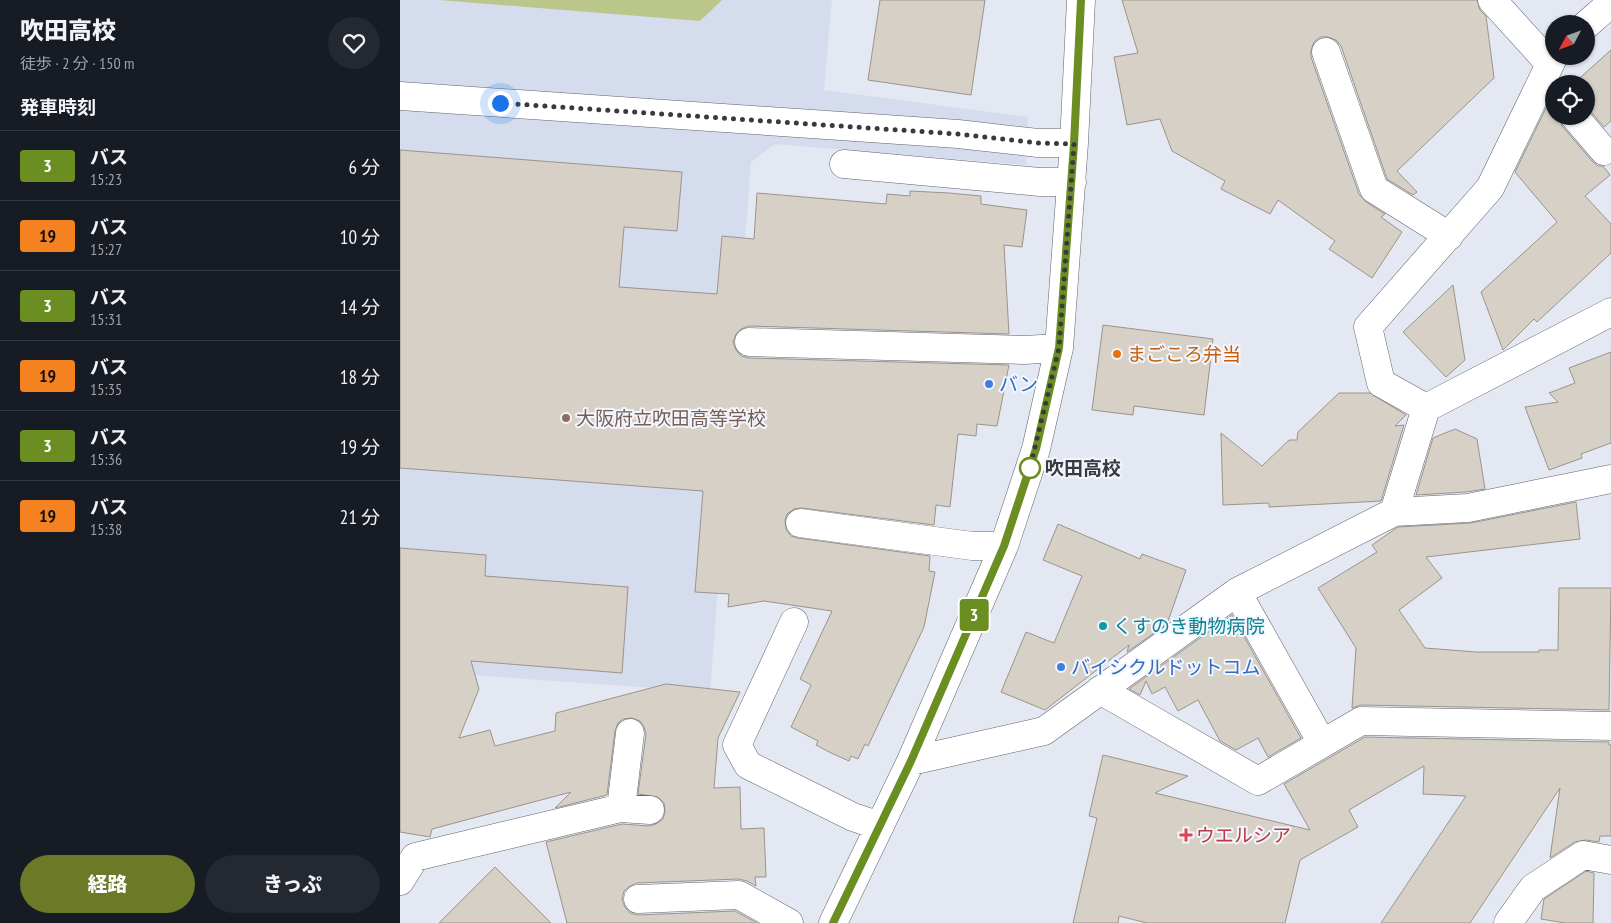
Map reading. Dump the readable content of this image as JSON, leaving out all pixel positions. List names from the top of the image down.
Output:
{
  "places": {
    "other": [
      "まごころ弁当",
      "バン",
      "大阪府立吹田高等学校",
      "吹田高校",
      "くすのき動物病院",
      "バイシクルドットコム"
    ],
    "health": ["ウエルシア"]
  },
  "lines": ["bus line 3"],
  "north": "bottom left",
  "page": {
    "heading": [
      ["吹田高校", "徒歩 · 2 分 · 150 m"],
      "発車時刻"
    ],
    "on_map": "3",
    "list": [
      {
        "mark": "3",
        "name": "バス",
        "note": "15:23",
        "value": "6 分"
      },
      {
        "mark": "19",
        "name": "バス",
        "note": "15:27",
        "value": "10 分"
      },
      {
        "mark": "3",
        "name": "バス",
        "note": "15:31",
        "value": "14 分"
      },
      {
        "mark": "19",
        "name": "バス",
        "note": "15:35",
        "value": "18 分"
      },
      {
        "mark": "3",
        "name": "バス",
        "note": "15:36",
        "value": "19 分"
      },
      {
        "mark": "19",
        "name": "バス",
        "note": "15:38",
        "value": "21 分"
      }
    ],
    "buttons": ["経路", "きっぷ"]
  }
}
